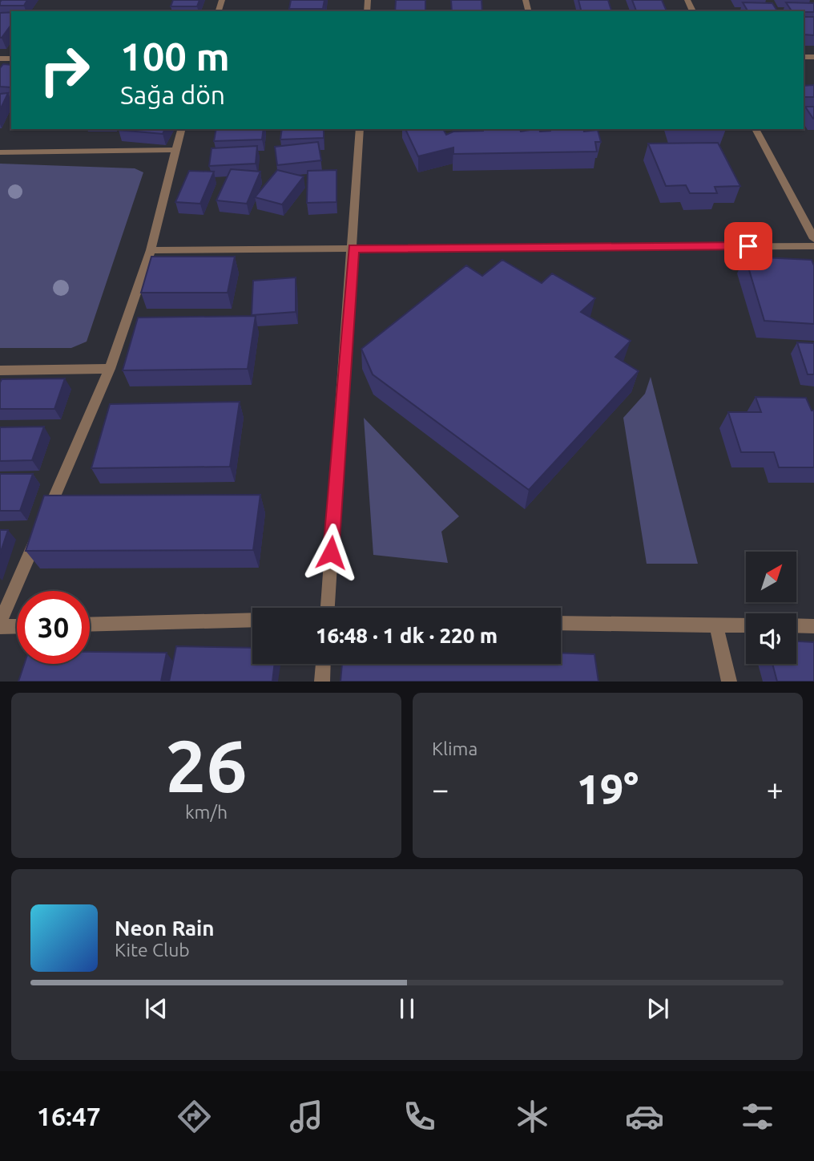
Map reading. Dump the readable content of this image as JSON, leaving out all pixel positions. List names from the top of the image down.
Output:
{
  "north": "top right",
  "page": {
    "turn": ["100 m", "Sağa dön"],
    "limit": "30",
    "trip": "16:48 · 1 dk · 220 m",
    "tile": [
      ["26", "km/h"],
      "Klima"
    ],
    "heat": ["−", "19°", "+"],
    "song": ["Neon Rain", "Kite Club"],
    "tabs": "16:47"
  }
}
